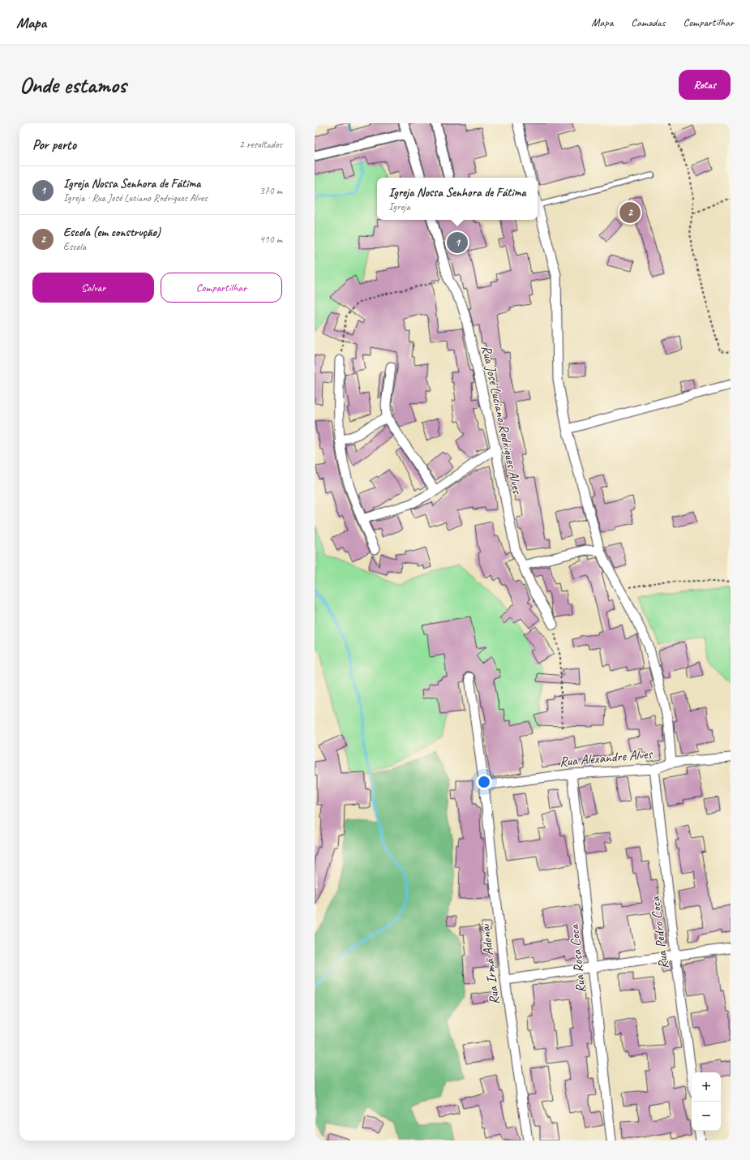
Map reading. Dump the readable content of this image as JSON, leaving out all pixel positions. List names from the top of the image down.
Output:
{
  "streets": {
    "street": [
      "Rua José Luciano Rodrigues Alves",
      "Rua Alexandre Alves",
      "Rua Pedro Coca",
      "Rua Rosa Coca",
      "Rua Irmã Adonai"
    ]
  },
  "crossings": [
    ["Rua Alexandre Alves", "Rua Pedro Coca"],
    ["Rua Alexandre Alves", "Rua Rosa Coca"],
    ["Rua Alexandre Alves", "Rua Irmã Adonai"]
  ],
  "page": {
    "header": "Mapa",
    "nav": ["Mapa", "Camadas", "Compartilhar"],
    "buttons": [
      "Rotas",
      ["Salvar", "Compartilhar"]
    ],
    "title": "Onde estamos",
    "heading": ["Por perto", "2 resultados"],
    "list": [
      {
        "mark": "1",
        "name": "Igreja Nossa Senhora de Fátima",
        "note": "Igreja · Rua José Luciano Rodrigues Alves",
        "value": "370 m"
      },
      {
        "mark": "2",
        "name": "Escola (em construção)",
        "note": "Escola",
        "value": "410 m"
      }
    ],
    "popup": ["Igreja Nossa Senhora de Fátima", "Igreja"],
    "pins": ["2", "1"],
    "map_buttons": ["+", "−"]
  }
}
